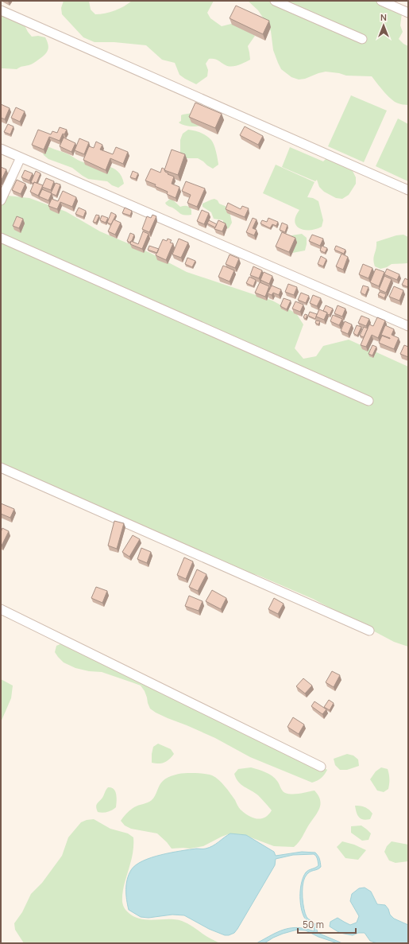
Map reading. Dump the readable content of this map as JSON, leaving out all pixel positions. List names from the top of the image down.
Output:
{
  "scale_bar": "50 m",
  "north": "top"
}
